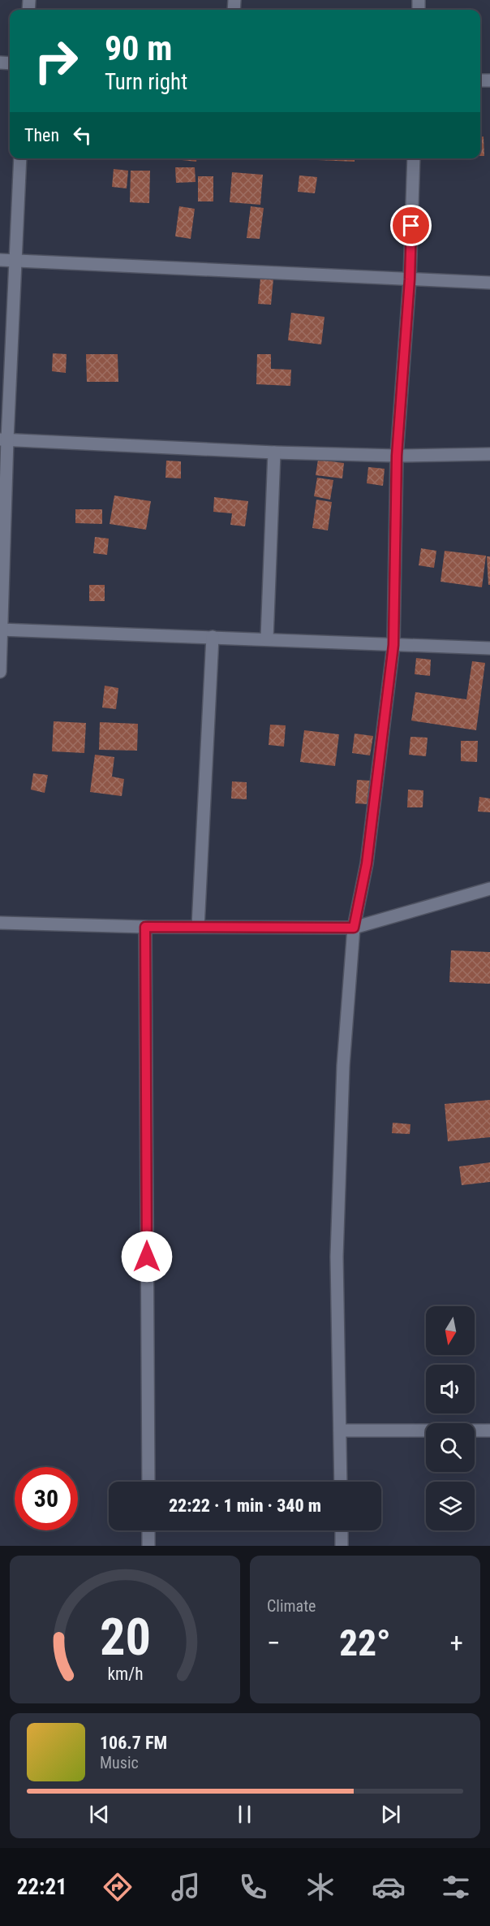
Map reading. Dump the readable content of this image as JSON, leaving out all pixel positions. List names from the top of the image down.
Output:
{
  "north": "bottom",
  "page": {
    "turn": ["90 m", "Turn right"],
    "then": "Then",
    "limit": "30",
    "trip": "22:22 · 1 min · 340 m",
    "tile": "Climate",
    "heat": ["−", "22°", "+"],
    "song": ["106.7 FM", "Music"],
    "tabs": "22:21",
    "gauge": ["20", "km/h"]
  }
}
